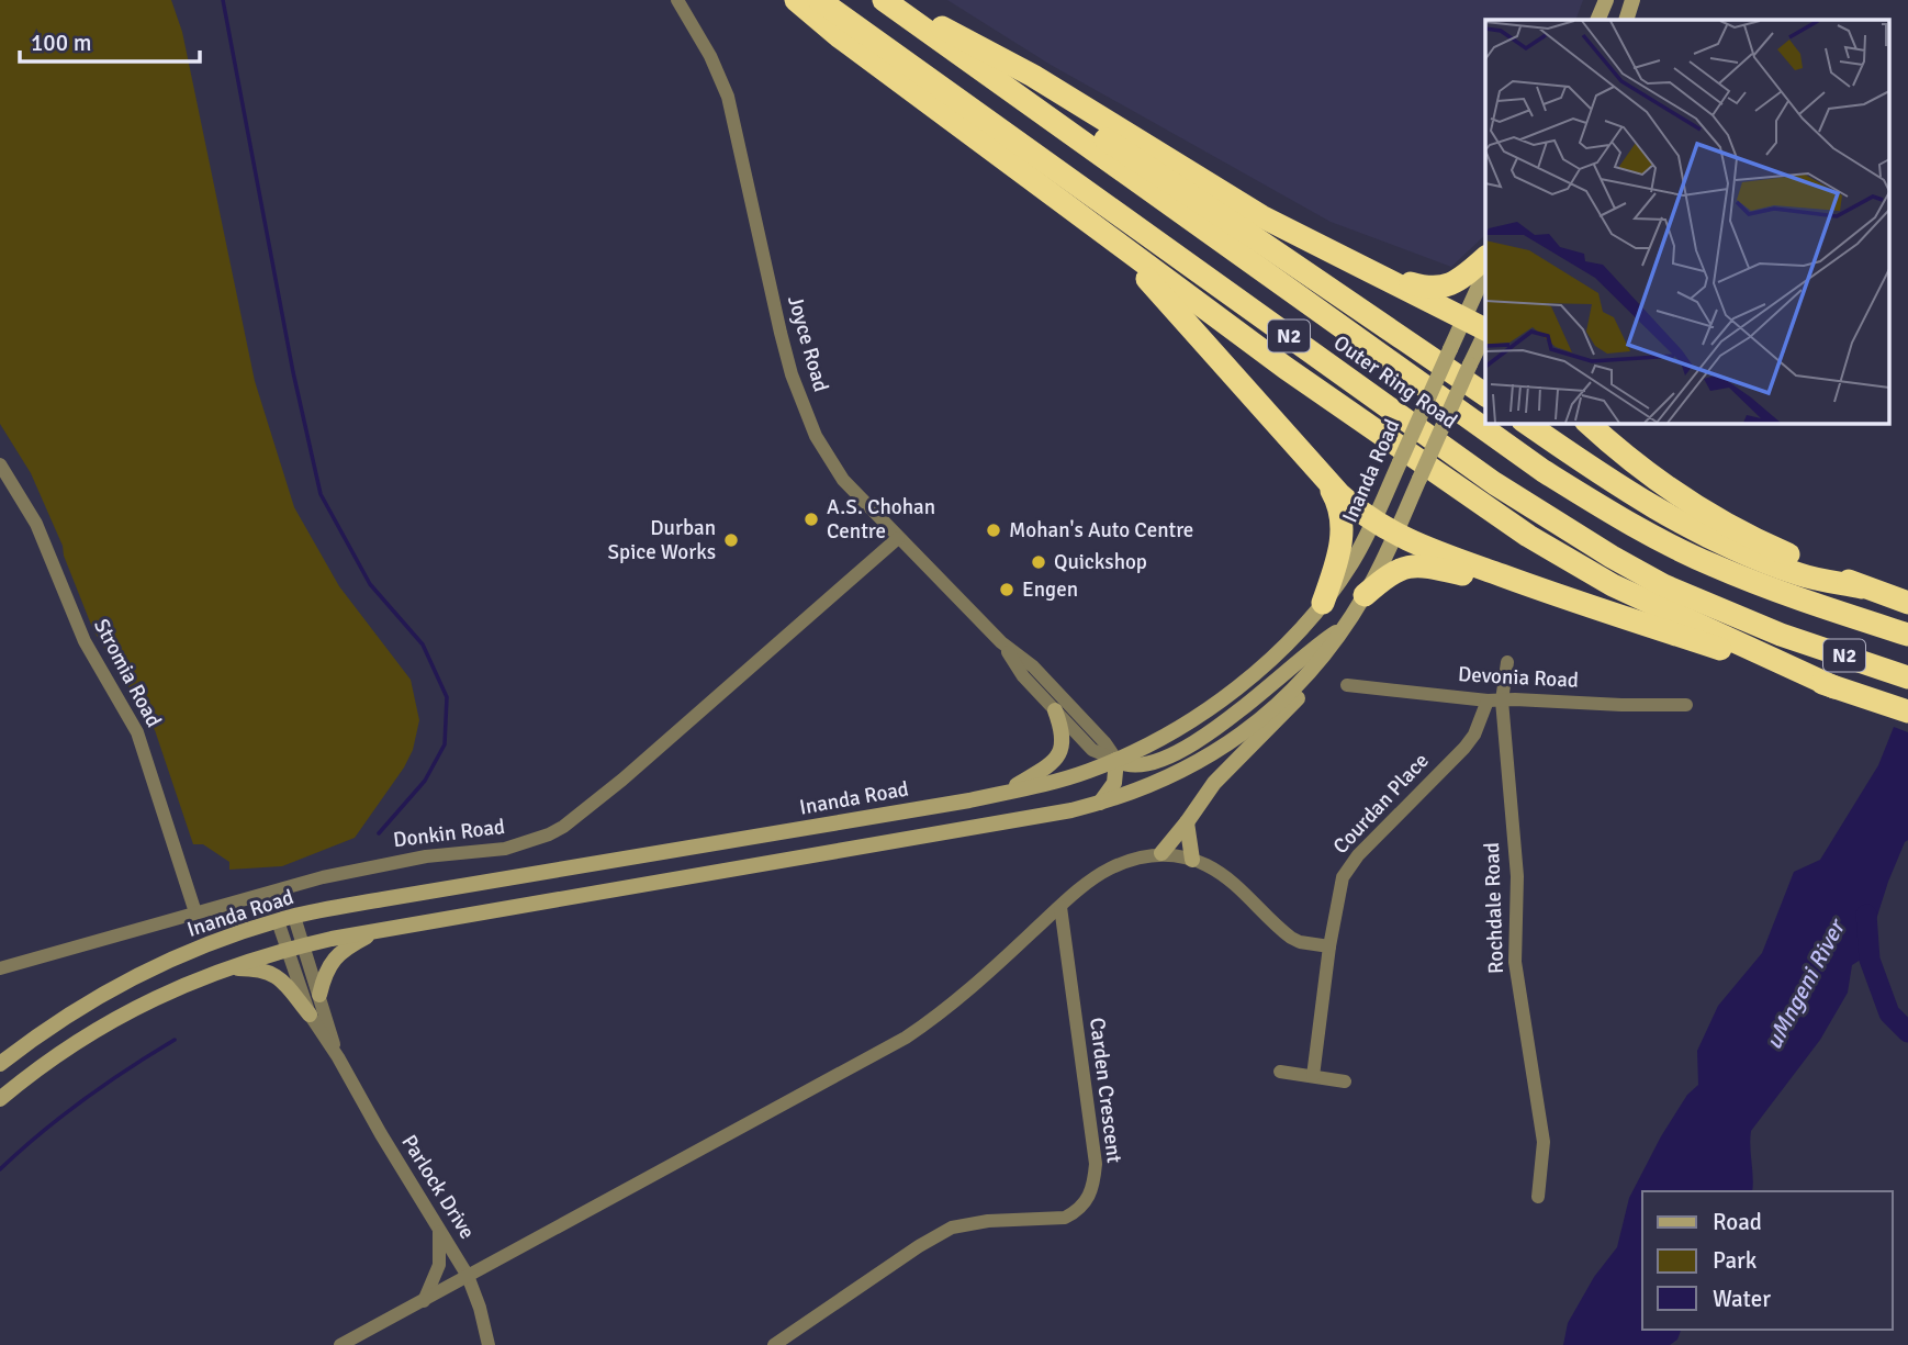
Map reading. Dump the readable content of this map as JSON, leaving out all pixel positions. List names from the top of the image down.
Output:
{
  "streets": {
    "highway": ["N2", "Outer Ring Road"],
    "main road": ["Inanda Road"],
    "street": [
      "Joyce Road",
      "Stromia Road",
      "Devonia Road",
      "Courdan Place",
      "Donkin Road",
      "Rochdale Road",
      "Carden Crescent",
      "Parlock Drive"
    ]
  },
  "crossings": [
    ["Joyce Road", "Inanda Road"],
    ["Joyce Road", "Donkin Road"],
    ["Inanda Road", "Parlock Drive"],
    ["Stromia Road", "Donkin Road"],
    ["Devonia Road", "Courdan Place"],
    ["Devonia Road", "Rochdale Road"]
  ],
  "water": ["uMngeni River"],
  "places": [
    "A.S. Chohan Centre",
    "Mohan's Auto Centre",
    "Durban Spice Works",
    "Quickshop",
    "Engen"
  ],
  "legend": ["Road", "Park", "Water"],
  "scale_bar": "100 m"
}
